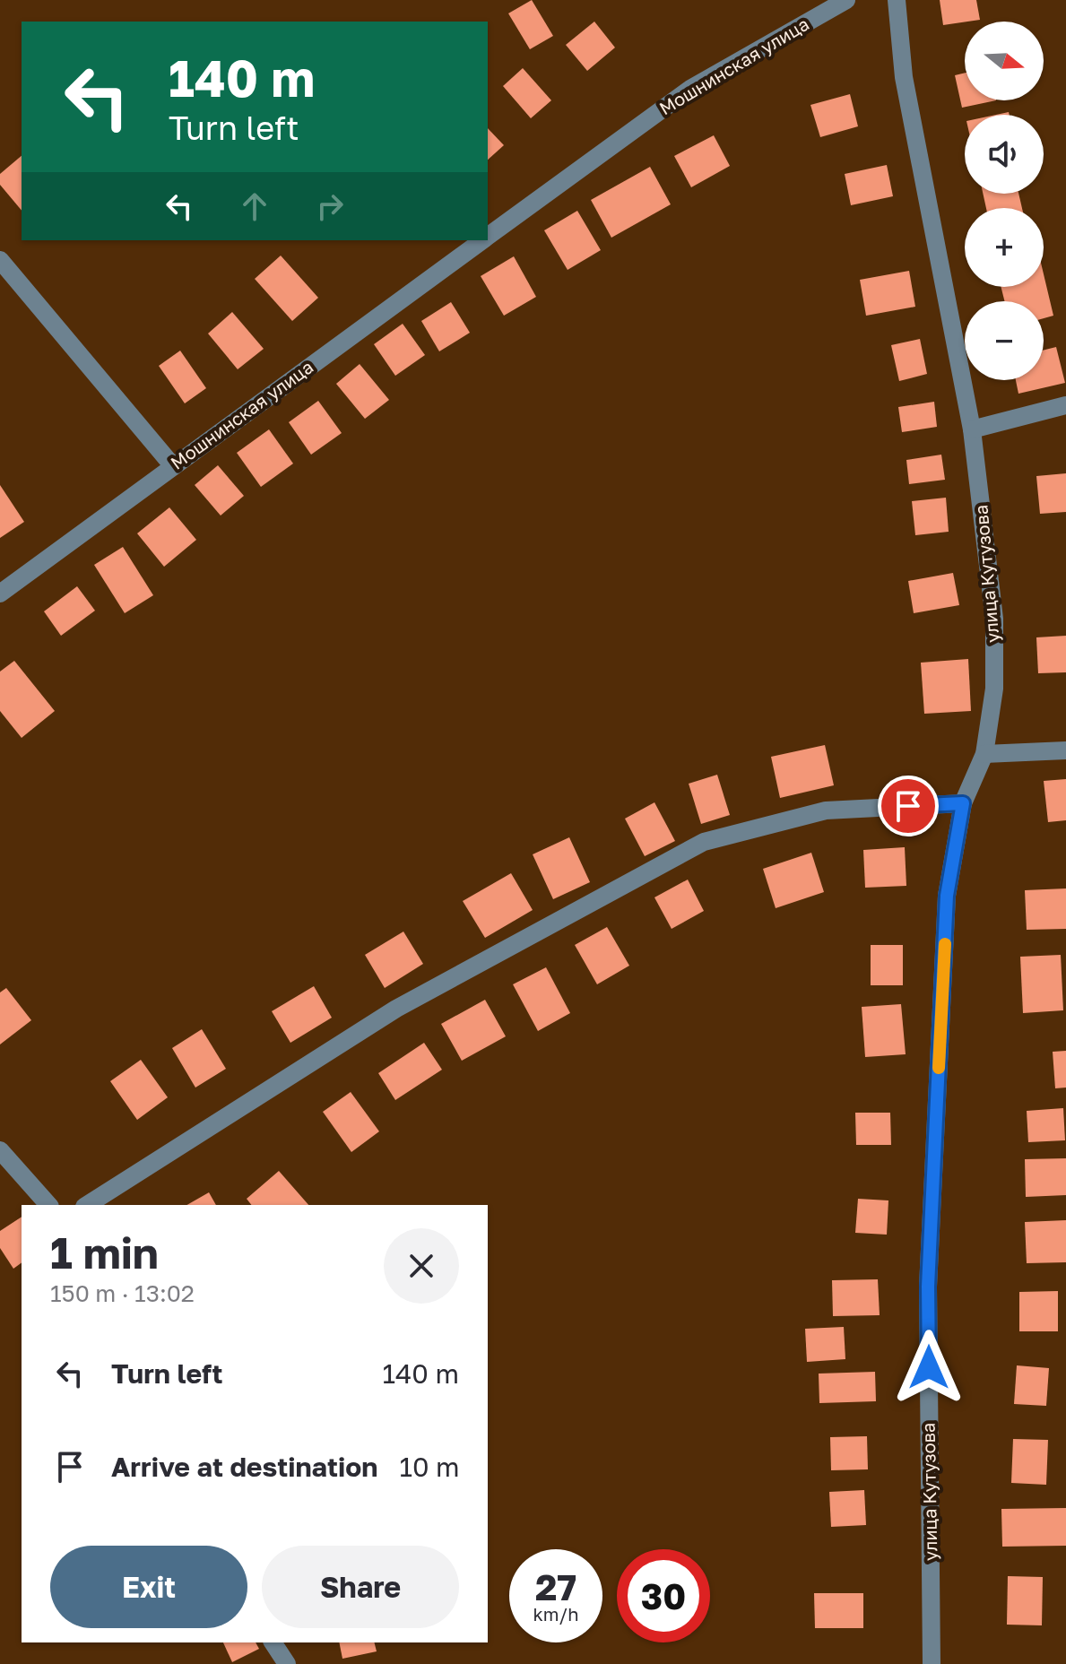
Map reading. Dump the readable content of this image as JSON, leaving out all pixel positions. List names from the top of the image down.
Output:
{
  "streets": {
    "street": ["Мошнинская улица", "улица Кутузова"]
  },
  "north": "right",
  "page": {
    "map_buttons": ["+", "−"],
    "turn": ["140 m", "Turn left"],
    "heading": ["1 min", "150 m · 13:02"],
    "list": [
      {
        "name": "Turn left",
        "value": "140 m"
      },
      {
        "name": "Arrive at destination",
        "value": "10 m"
      }
    ],
    "buttons": ["Exit", "Share"],
    "speed": "27 km/h",
    "limit": "30"
  }
}
